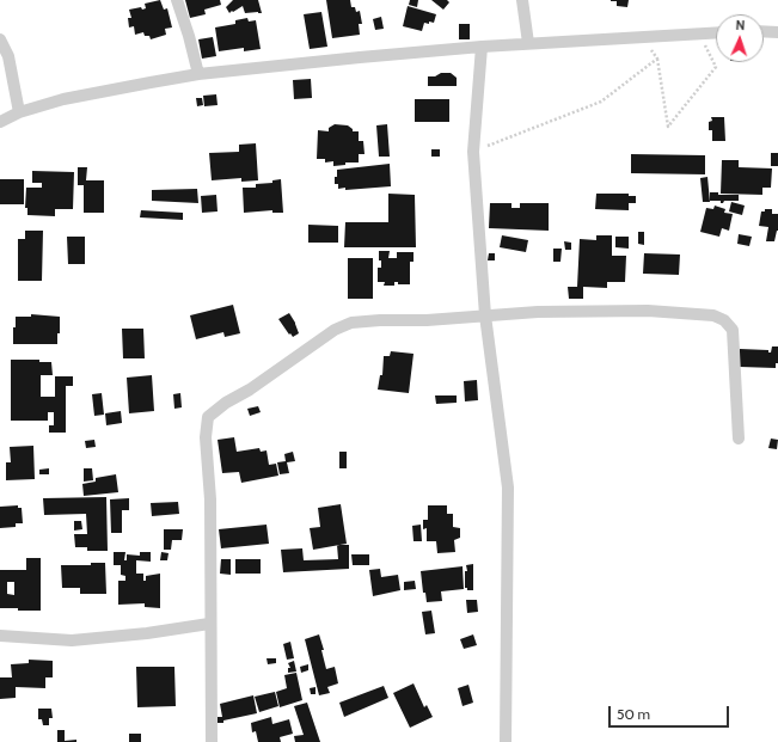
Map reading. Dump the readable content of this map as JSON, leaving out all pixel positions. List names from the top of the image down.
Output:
{
  "scale_bar": "50 m",
  "north": "top"
}
